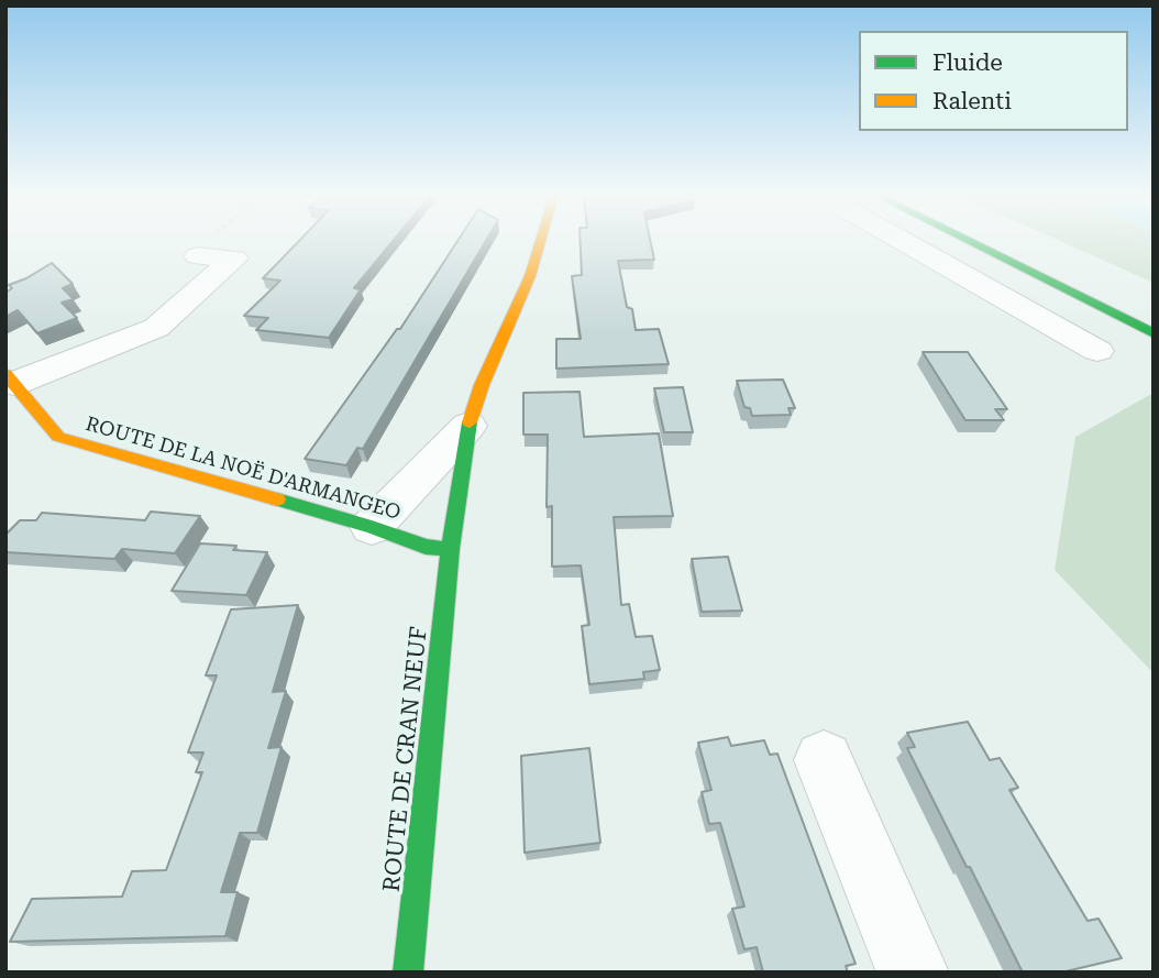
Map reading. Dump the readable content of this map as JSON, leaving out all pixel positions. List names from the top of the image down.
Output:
{
  "streets": {
    "main road": ["ROUTE DE LA NOË D'ARMANGEO", "ROUTE DE CRAN NEUF"]
  },
  "crossings": [
    ["ROUTE DE LA NOË D'ARMANGEO", "ROUTE DE CRAN NEUF"]
  ],
  "legend": ["Fluide", "Ralenti"]
}
